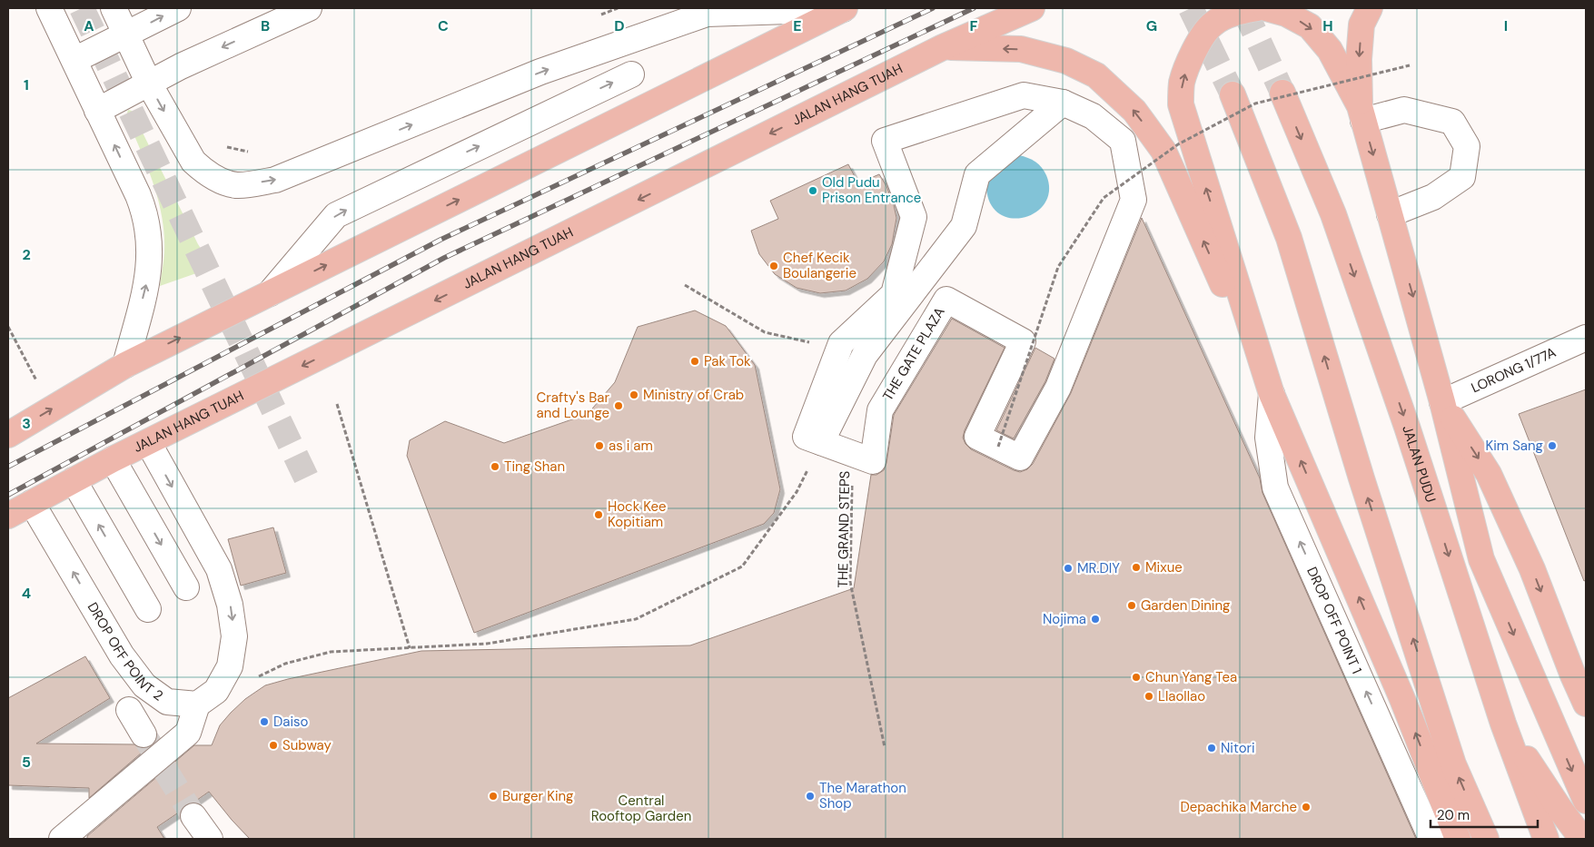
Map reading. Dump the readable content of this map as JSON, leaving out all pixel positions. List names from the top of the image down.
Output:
{
  "streets": {
    "main road": ["JALAN HANG TUAH", "JALAN PUDU"],
    "street": [
      "THE GATE PLAZA",
      "LORONG 1/77A",
      "DROP OFF POINT 1",
      "DROP OFF POINT 2"
    ],
    "path": ["THE GRAND STEPS"]
  },
  "crossings": [
    ["JALAN HANG TUAH", "DROP OFF POINT 2"],
    ["THE GATE PLAZA", "THE GRAND STEPS"]
  ],
  "one_way": ["DROP OFF POINT 1"],
  "parks": ["Central Rooftop Garden"],
  "places": [
    "Old Pudu Prison Entrance",
    "Chef Kecik Boulangerie",
    "Pak Tok",
    "Ministry of Crab",
    "Crafty's Bar and Lounge",
    "as i am",
    "Kim Sang",
    "Ting Shan",
    "Hock Kee Kopitiam",
    "Mixue",
    "MR.DIY",
    "Garden Dining",
    "Nojima",
    "Chun Yang Tea",
    "Llaollao",
    "Daiso",
    "Subway",
    "Nitori",
    "Burger King",
    "The Marathon Shop",
    "Depachika Marche"
  ],
  "scale_bar": "20 m",
  "grid": {
    "columns": [
      "A",
      "B",
      "C",
      "D",
      "E",
      "F",
      "G",
      "H",
      "I"
    ],
    "rows": [
      "1",
      "2",
      "3",
      "4",
      "5"
    ]
  }
}
